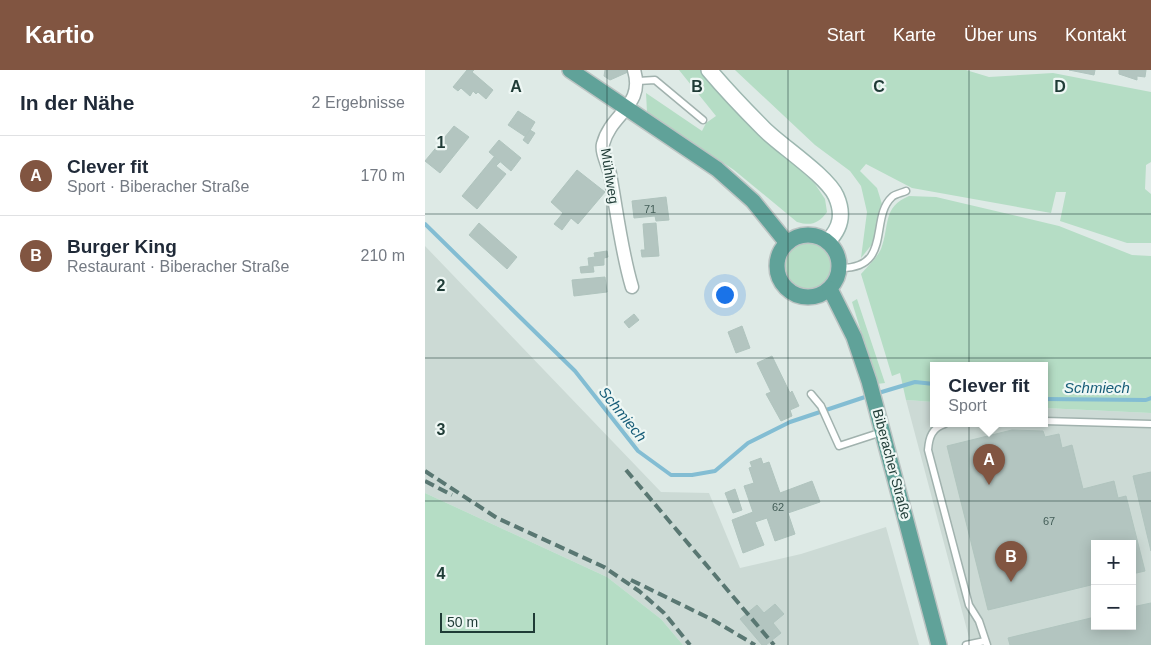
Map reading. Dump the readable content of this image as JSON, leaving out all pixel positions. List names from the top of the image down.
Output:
{
  "streets": {
    "main road": ["Biberacher Straße"],
    "street": ["Mühlweg"]
  },
  "water": ["Schmiech"],
  "house_numbers": ["71", "62", "67"],
  "scale_bar": "50 m",
  "page": {
    "header": "Kartio",
    "nav": [
      "Start",
      "Karte",
      "Über uns",
      "Kontakt"
    ],
    "heading": ["In der Nähe", "2 Ergebnisse"],
    "list": [
      {
        "mark": "A",
        "name": "Clever fit",
        "note": "Sport · Biberacher Straße",
        "value": "170 m"
      },
      {
        "mark": "B",
        "name": "Burger King",
        "note": "Restaurant · Biberacher Straße",
        "value": "210 m"
      }
    ],
    "popup": ["Clever fit", "Sport"],
    "pins": ["A", "B"],
    "map_buttons": ["+", "−"],
    "scale": "50 m"
  },
  "grid": {
    "columns": [
      "A",
      "B",
      "C",
      "D"
    ],
    "rows": [
      "1",
      "2",
      "3",
      "4"
    ]
  }
}
